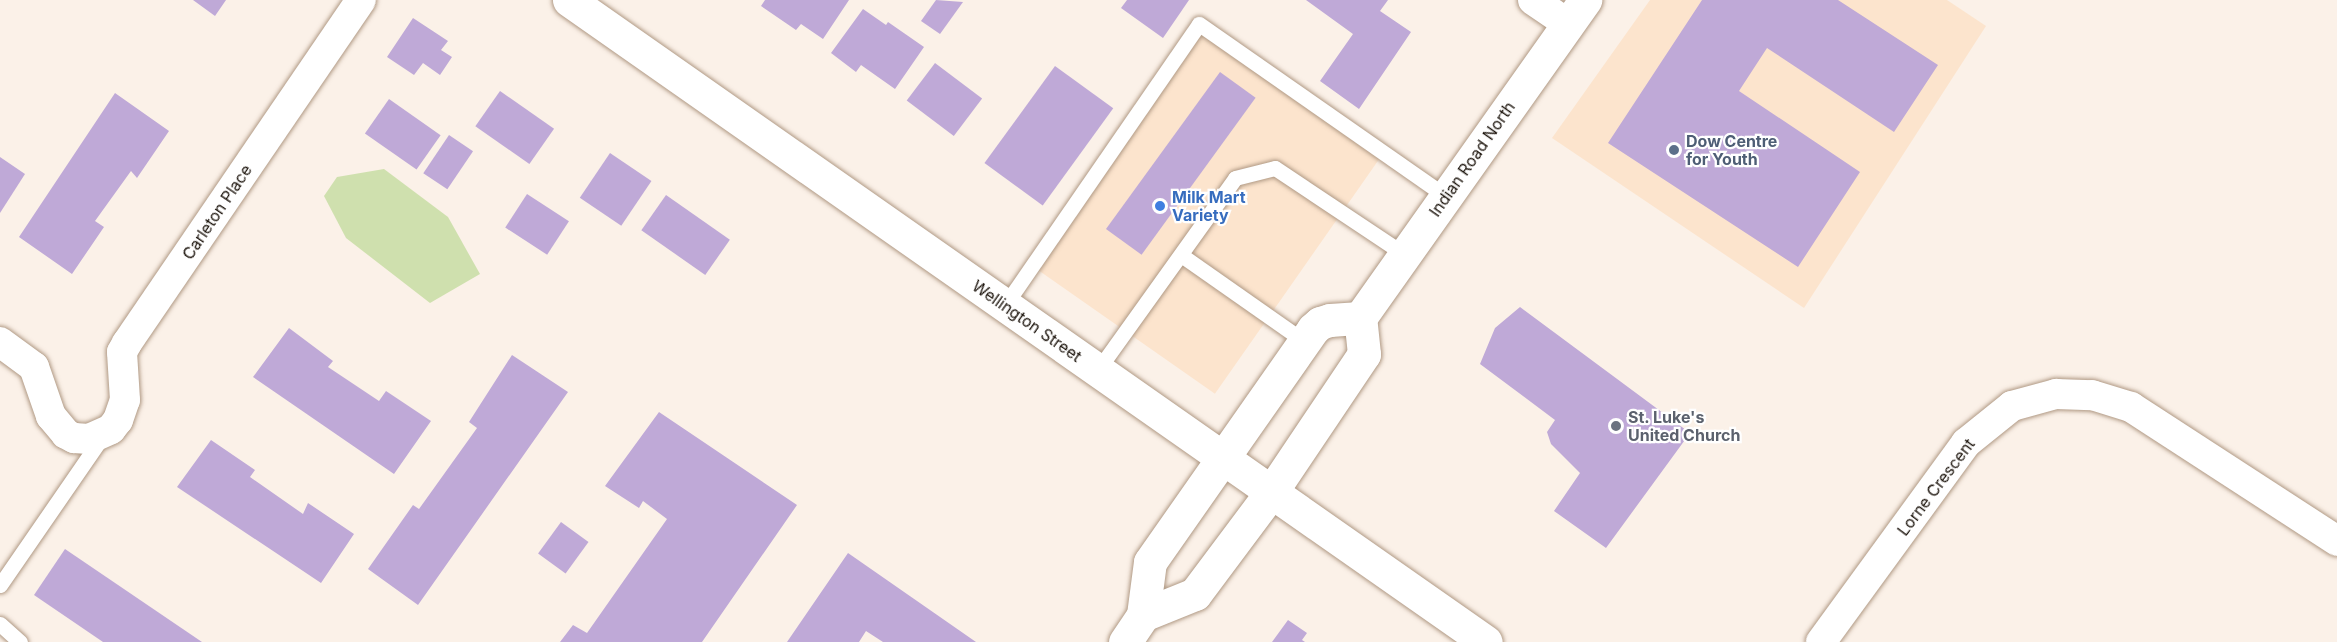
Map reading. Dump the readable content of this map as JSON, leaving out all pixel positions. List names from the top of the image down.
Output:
{
  "streets": {
    "main road": ["Indian Road North", "Wellington Street"],
    "street": ["Carleton Place", "Lorne Crescent"]
  },
  "places": ["Dow Centre for Youth", "Milk Mart Variety", "St. Luke's United Church"]
}
